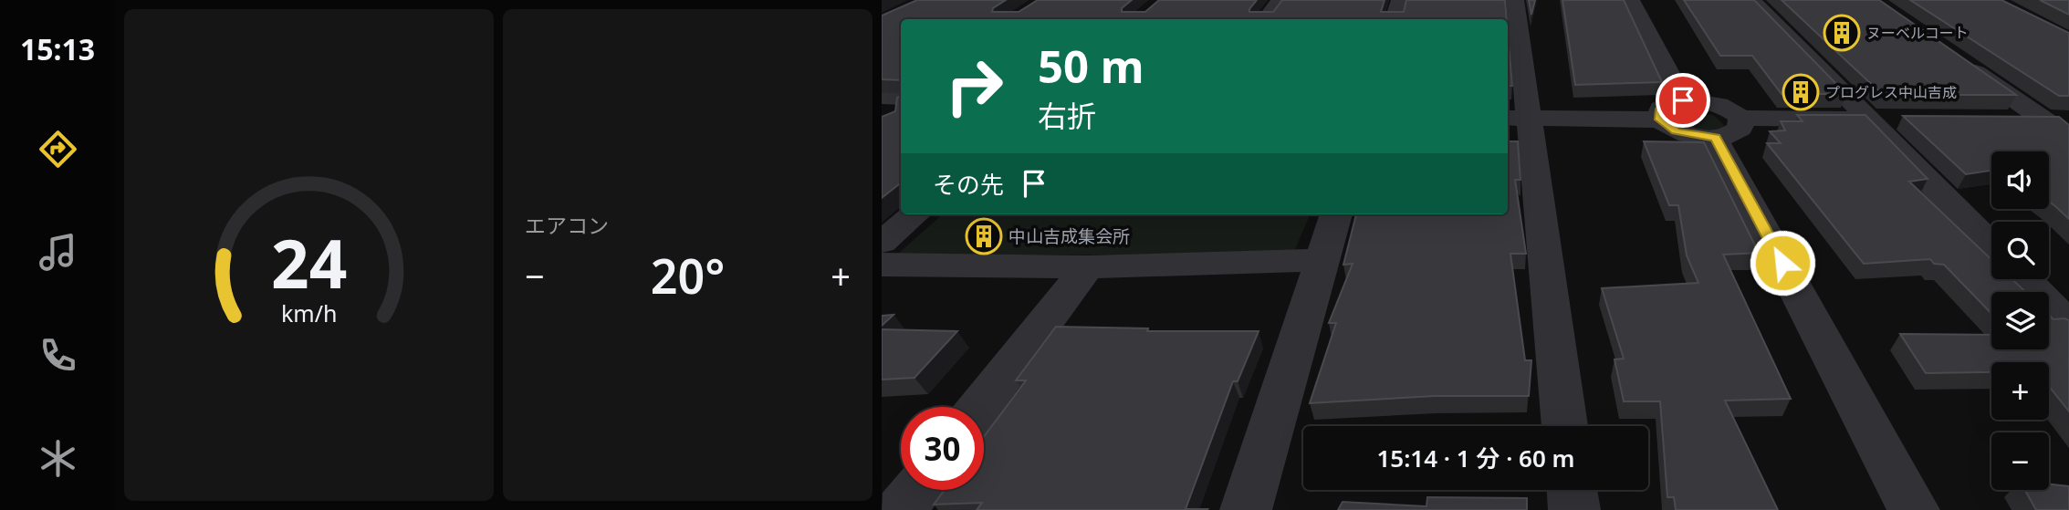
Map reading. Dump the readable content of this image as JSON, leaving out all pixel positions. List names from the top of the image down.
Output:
{
  "places": {
    "building": ["ヌーベルコート", "プログレス中山吉成", "中山吉成集会所"]
  },
  "page": {
    "tabs": "15:13",
    "tile": "エアコン",
    "turn": ["50 m", "右折"],
    "map_buttons": ["+", "−"],
    "then": "その先",
    "heat": ["−", "20°", "+"],
    "limit": "30",
    "trip": "15:14 · 1 分 · 60 m",
    "gauge": ["24", "km/h"]
  }
}
